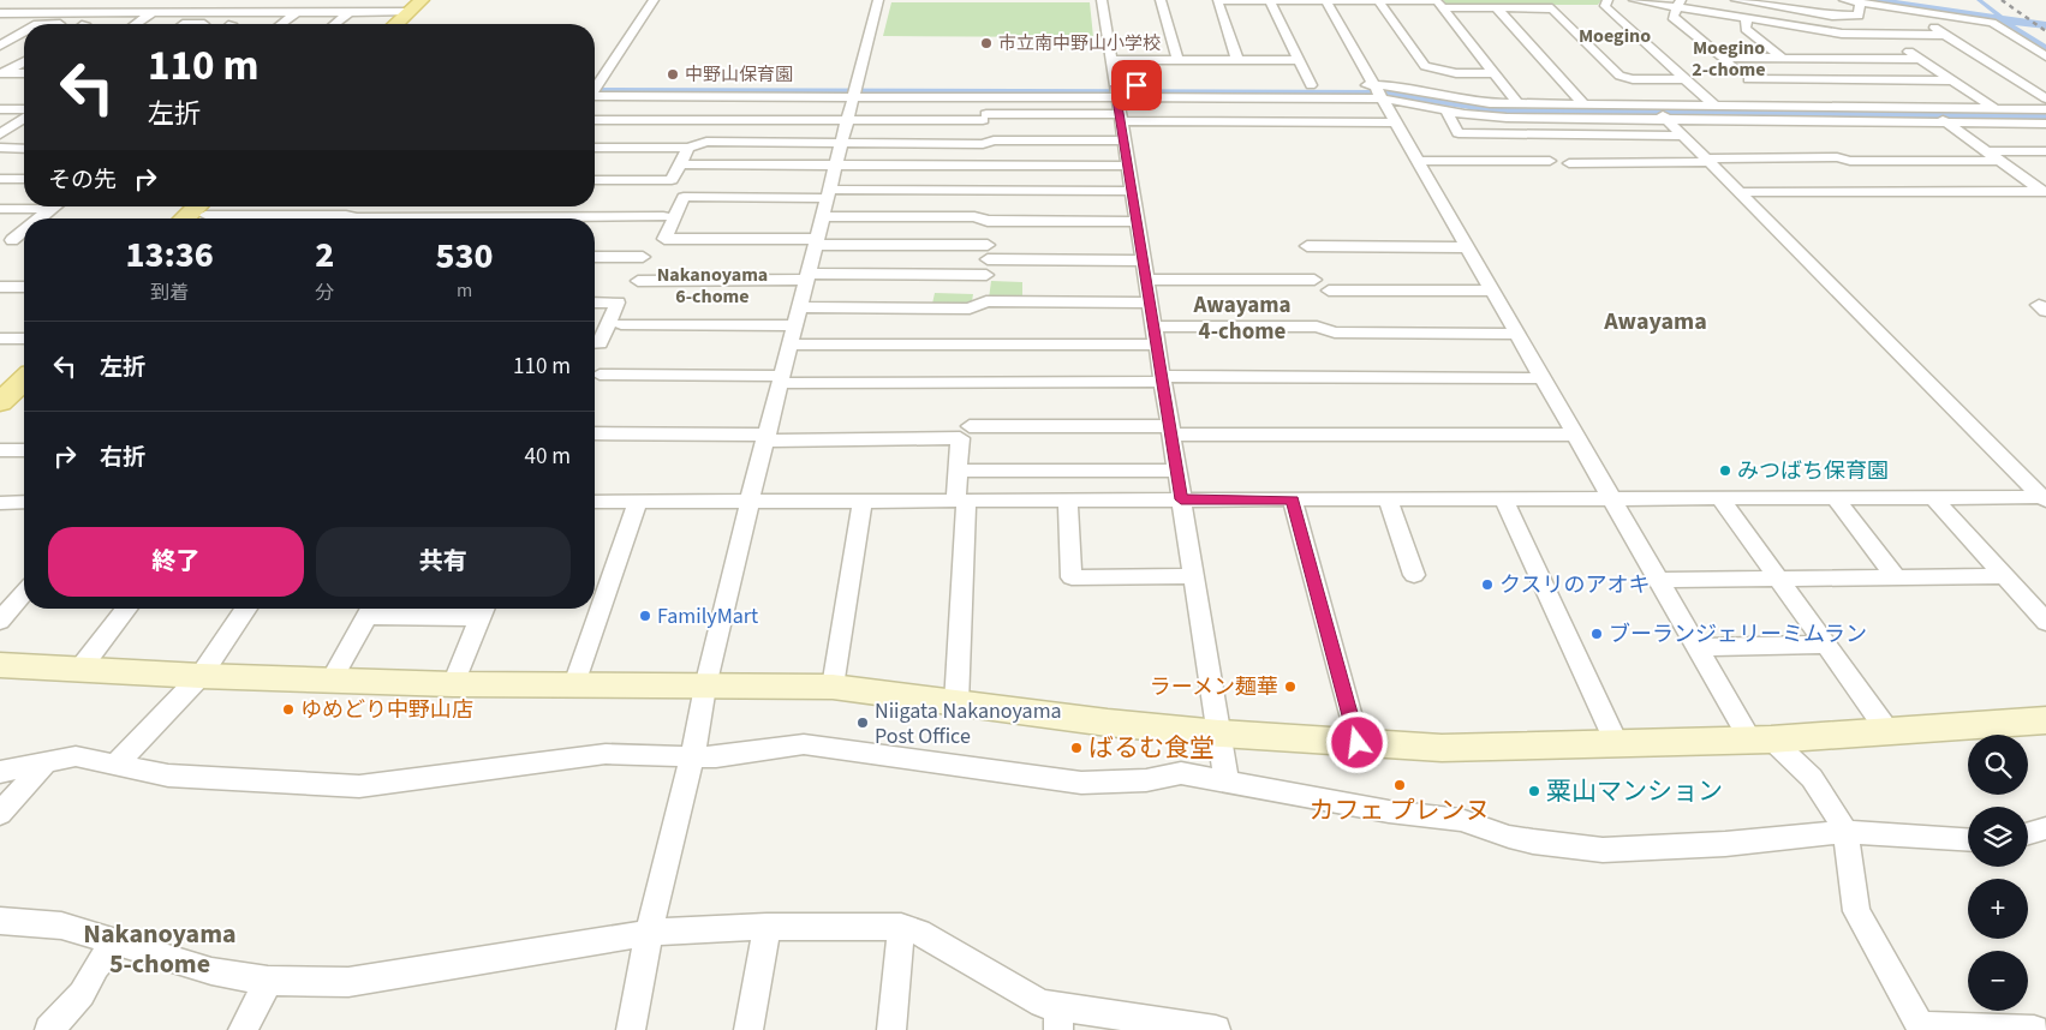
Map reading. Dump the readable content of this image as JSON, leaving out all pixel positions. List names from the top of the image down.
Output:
{
  "districts": [
    "Moegino",
    "Moegino 2-chome",
    "Nakanoyama 6-chome",
    "Awayama 4-chome",
    "Awayama",
    "Nakanoyama 5-chome"
  ],
  "places": [
    "市立南中野山小学校",
    "中野山保育園",
    "みつばち保育園",
    "クスリのアオキ",
    "FamilyMart",
    "ブーランジェリーミムラン",
    "ラーメン麺華",
    "ゆめどり中野山店",
    "Niigata Nakanoyama Post Office",
    "ばるむ食堂",
    "カフェ プレンヌ",
    "粟山マンション"
  ],
  "page": {
    "turn": ["110 m", "左折"],
    "then": "その先",
    "eta": [
      "13:36",
      "到着",
      "2",
      "分",
      "530",
      "m"
    ],
    "list": [
      {
        "name": "左折",
        "value": "110 m"
      },
      {
        "name": "右折",
        "value": "40 m"
      }
    ],
    "buttons": ["終了", "共有"],
    "map_buttons": ["+", "−"]
  }
}
